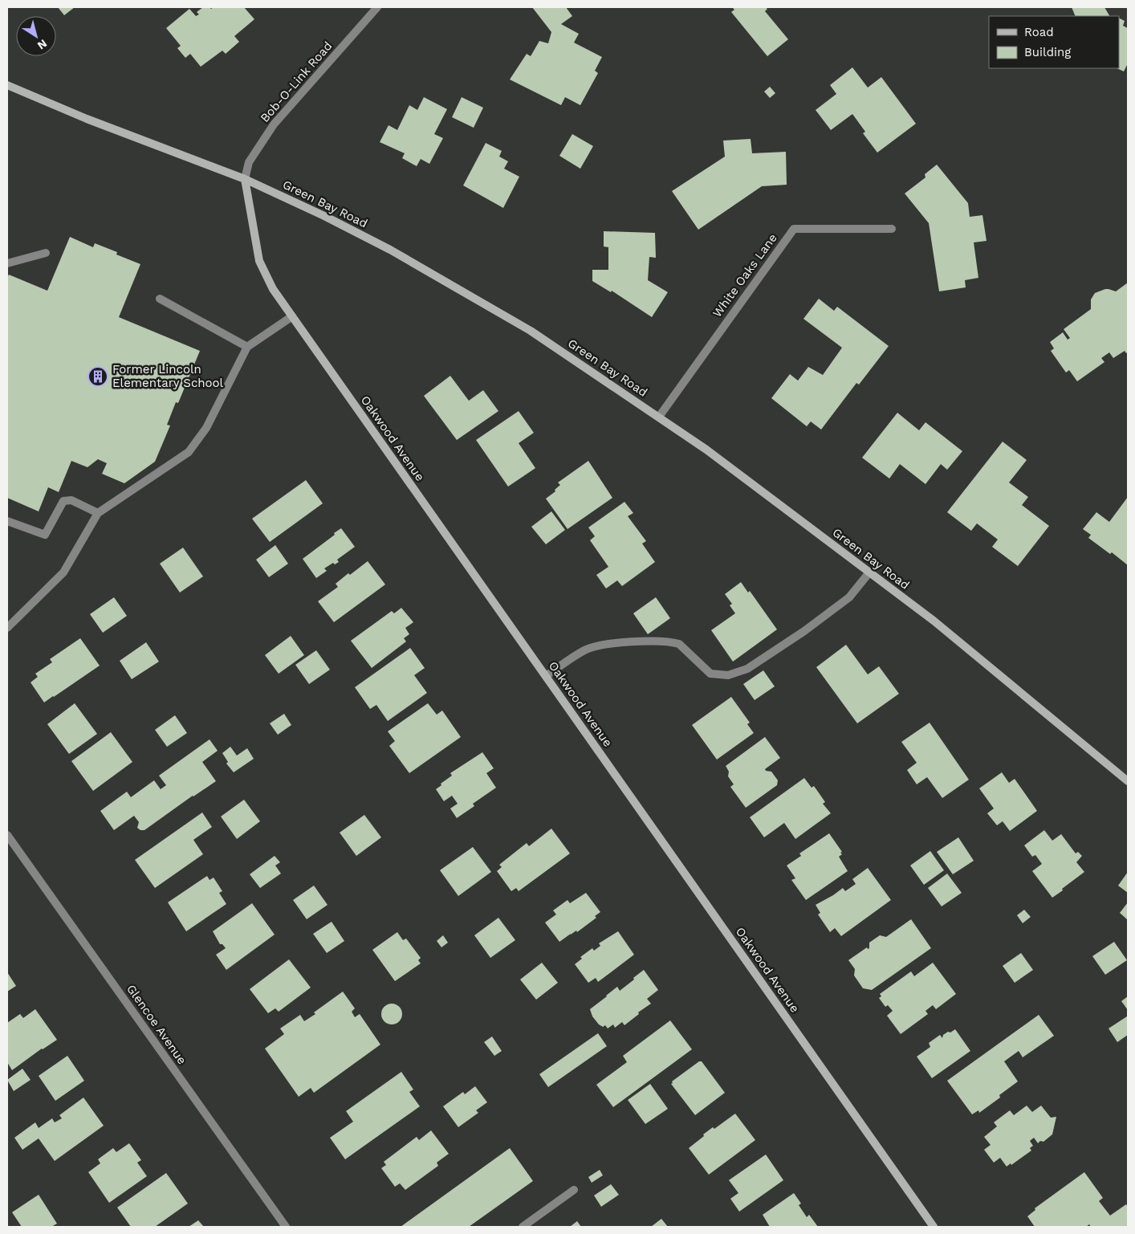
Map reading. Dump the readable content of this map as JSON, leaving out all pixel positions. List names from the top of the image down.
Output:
{
  "streets": {
    "main road": ["Green Bay Road", "Oakwood Avenue"],
    "street": ["Bob-O-Link Road", "White Oaks Lane", "Glencoe Avenue"]
  },
  "crossings": [
    ["Bob-O-Link Road", "Green Bay Road"],
    ["Bob-O-Link Road", "Oakwood Avenue"],
    ["Green Bay Road", "White Oaks Lane"],
    ["Green Bay Road", "Oakwood Avenue"]
  ],
  "places": {
    "building": ["Former Lincoln Elementary School"]
  },
  "legend": ["Road", "Building"],
  "north": "bottom right"
}
